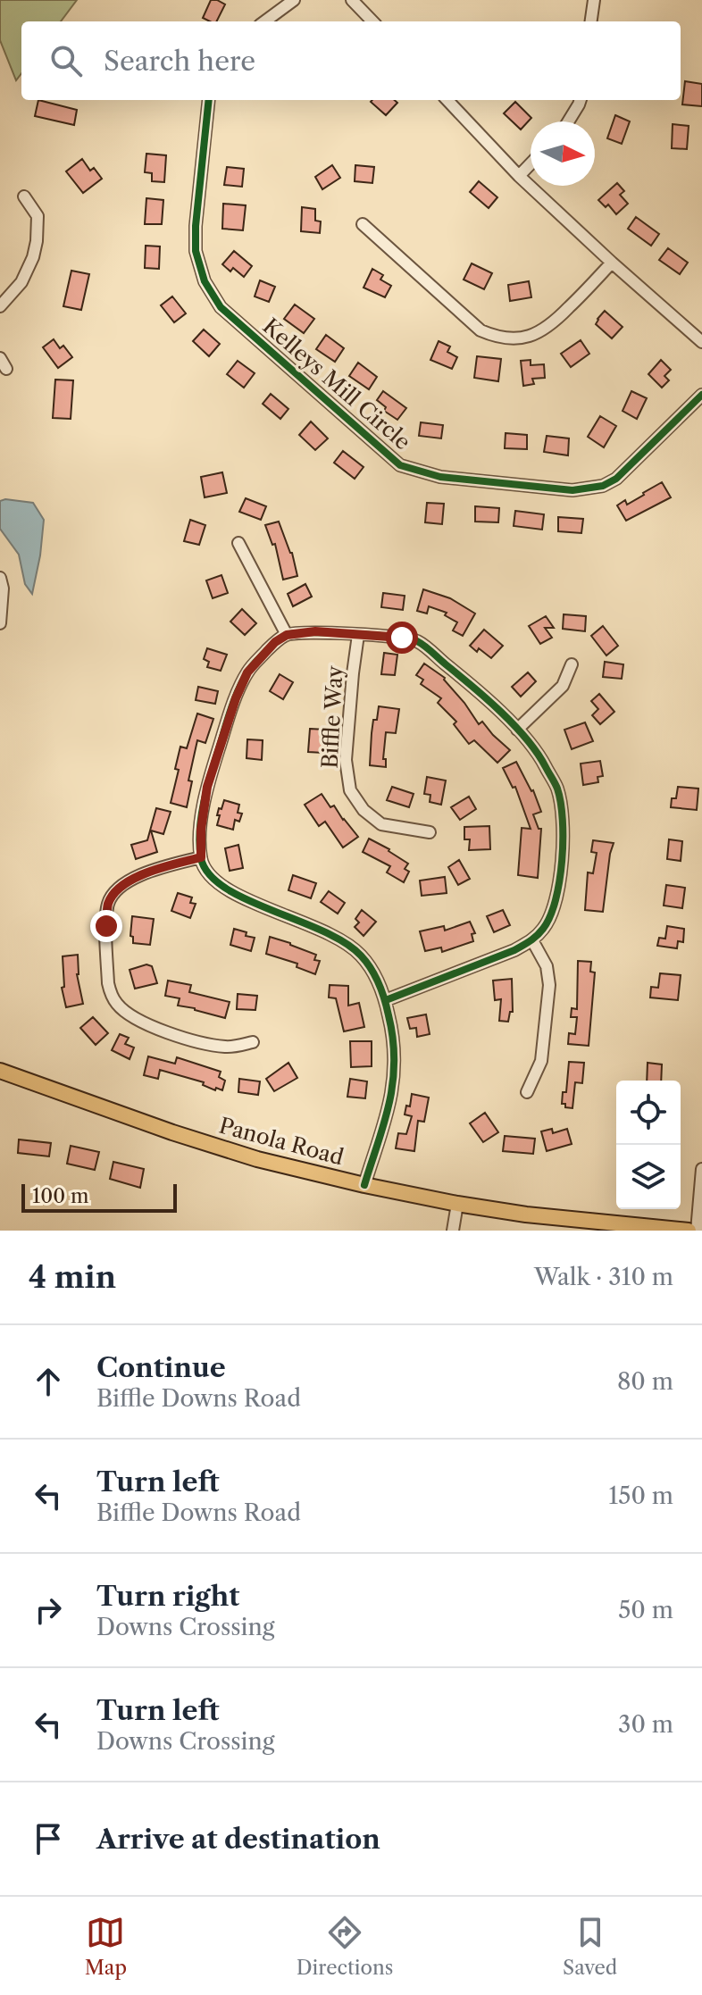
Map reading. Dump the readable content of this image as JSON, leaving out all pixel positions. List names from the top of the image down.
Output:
{
  "streets": {
    "main road": ["Panola Road"],
    "street": ["Kelleys Mill Circle", "Biffle Way"]
  },
  "scale_bar": "100 m",
  "north": "right",
  "page": {
    "search": "Search here",
    "scale": "100 m",
    "heading": ["4 min", "Walk · 310 m"],
    "list": [
      ["Continue", "Biffle Downs Road", "80 m"],
      ["Turn left", "Biffle Downs Road", "150 m"],
      ["Turn right", "Downs Crossing", "50 m"],
      ["Turn left", "Downs Crossing", "30 m"],
      "Arrive at destination"
    ],
    "nav": ["Map", "Directions", "Saved"]
  }
}
